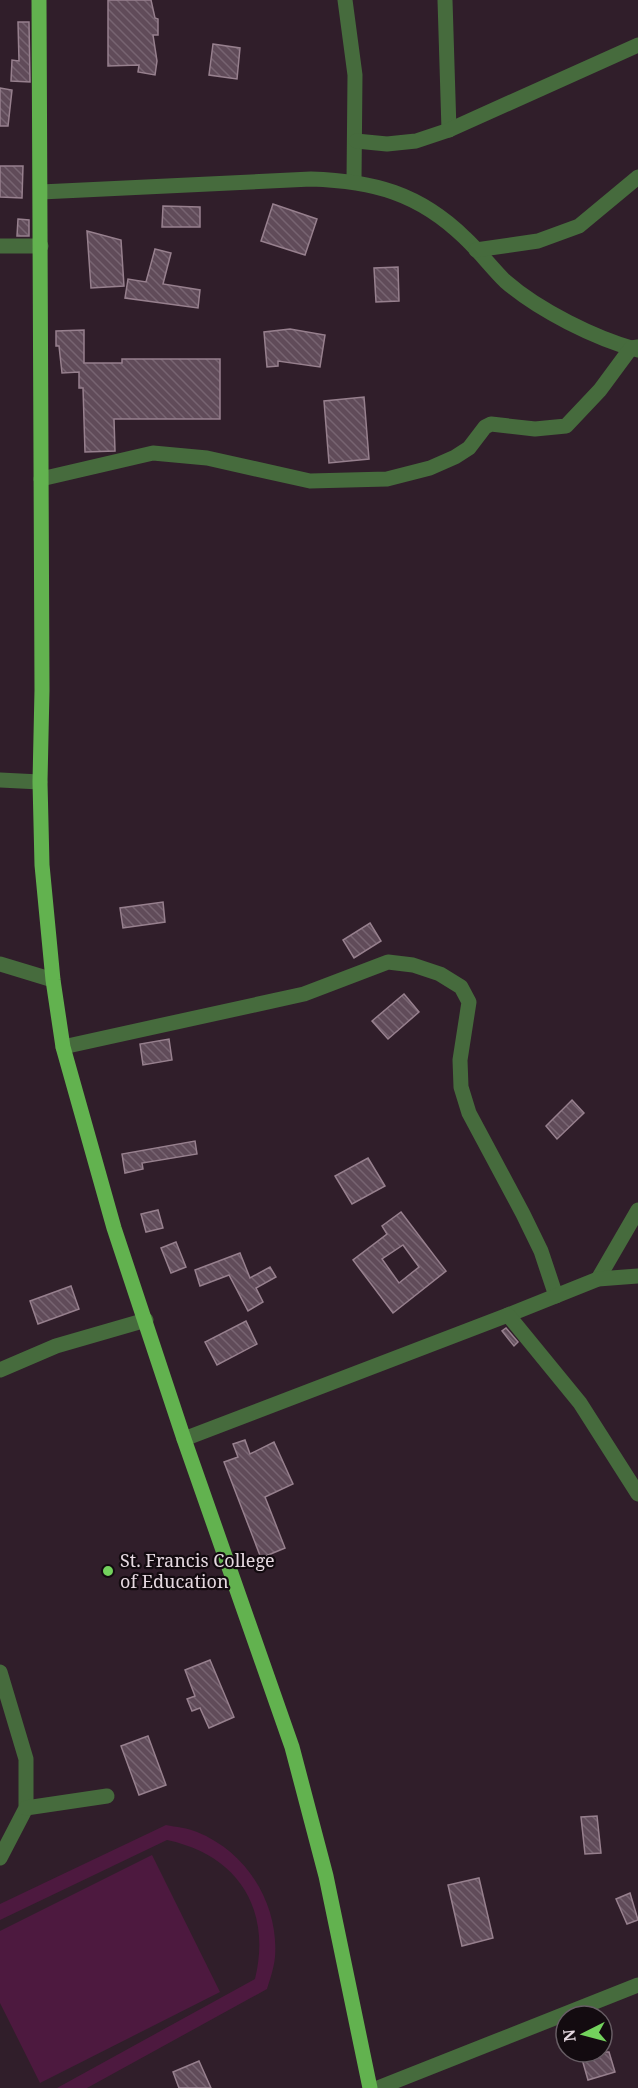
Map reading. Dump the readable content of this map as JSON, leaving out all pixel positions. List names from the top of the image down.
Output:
{
  "places": ["St. Francis College of Education"],
  "north": "left"
}
